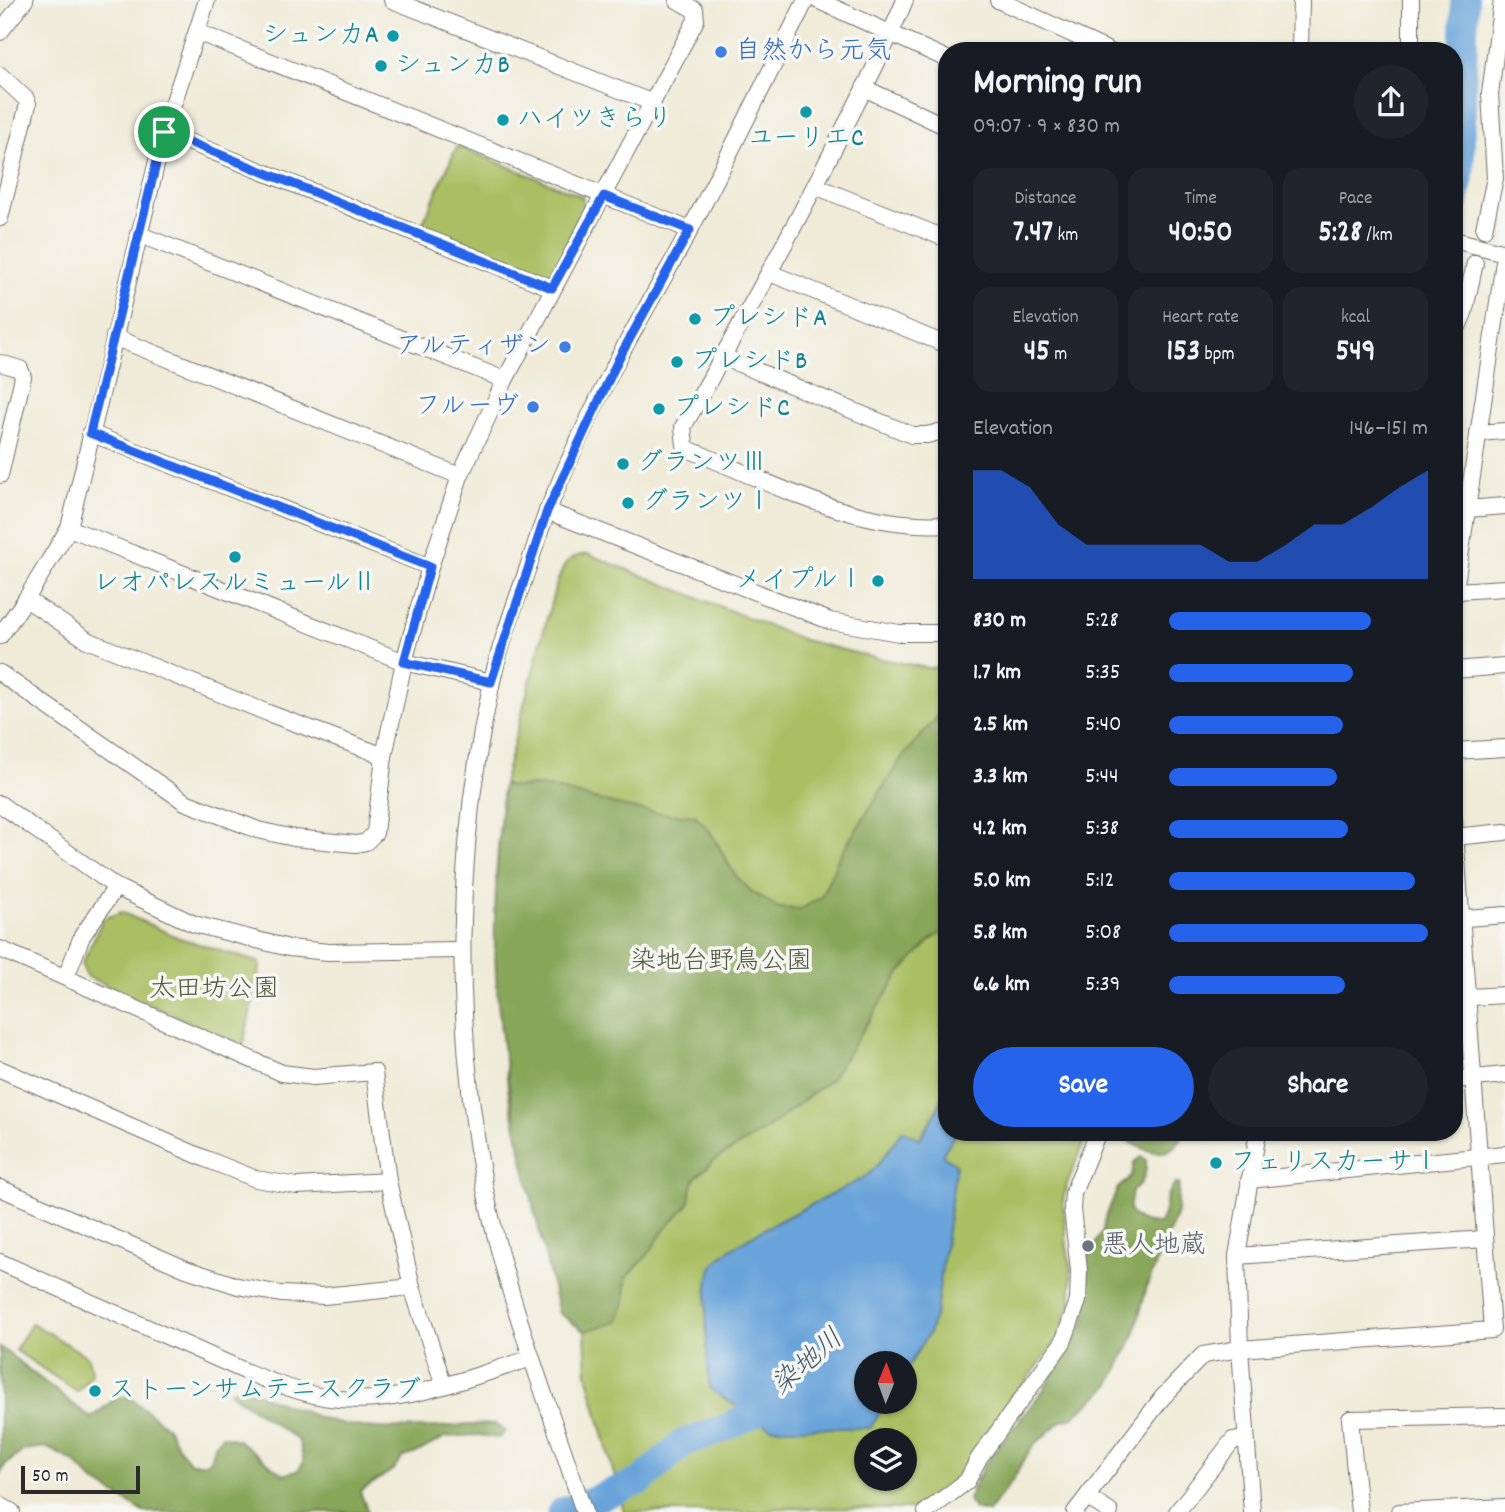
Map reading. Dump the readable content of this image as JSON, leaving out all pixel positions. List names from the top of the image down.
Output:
{
  "water": ["染地川"],
  "parks": ["染地台野鳥公園", "太田坊公園"],
  "places": [
    "シュンカA",
    "自然から元気",
    "シュンカB",
    "ユーリエC",
    "ハイツきらり",
    "プレシドA",
    "アルティザン",
    "プレシドB",
    "フルーヴ",
    "プレシドC",
    "グランツⅢ",
    "グランツⅠ",
    "レオパレスルミュールⅡ",
    "メイプルⅠ",
    "フェリスカーサⅠ",
    "悪人地蔵",
    "ストーンサムテニスクラブ"
  ],
  "scale_bar": "50 m",
  "north": "top",
  "page": {
    "heading": ["Morning run", "09:07 · 9 × 830 m"],
    "stats": [
      ["Distance", "7.47 km"],
      ["Time", "40:50"],
      ["Pace", "5:28 /km"],
      ["Elevation", "45 m"],
      ["Heart rate", "153 bpm"],
      ["kcal", "549"]
    ],
    "chart": ["Elevation", "146–151 m"],
    "list": [
      {
        "name": "830 m",
        "note": "5:28"
      },
      {
        "name": "1.7 km",
        "note": "5:35"
      },
      {
        "name": "2.5 km",
        "note": "5:40"
      },
      {
        "name": "3.3 km",
        "note": "5:44"
      },
      {
        "name": "4.2 km",
        "note": "5:38"
      },
      {
        "name": "5.0 km",
        "note": "5:12"
      },
      {
        "name": "5.8 km",
        "note": "5:08"
      },
      {
        "name": "6.6 km",
        "note": "5:39"
      }
    ],
    "buttons": ["Save", "Share"],
    "scale": "50 m"
  }
}
